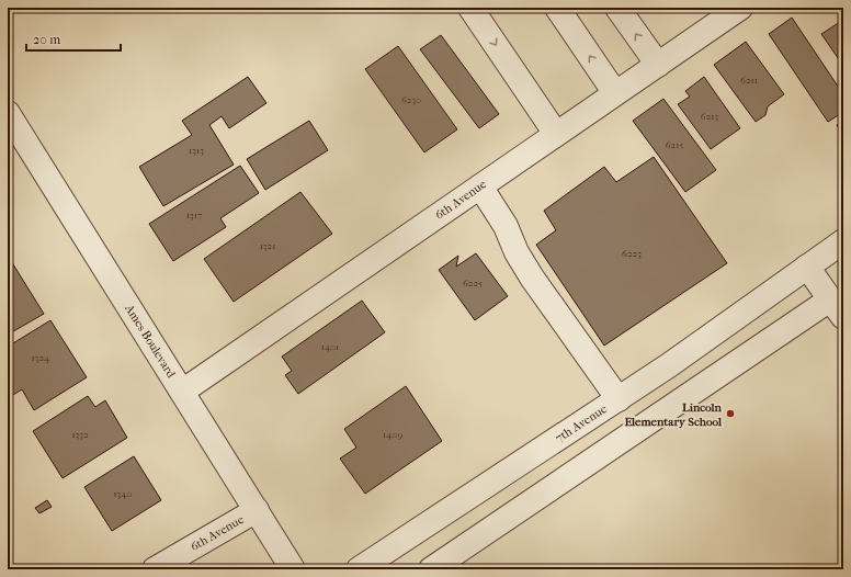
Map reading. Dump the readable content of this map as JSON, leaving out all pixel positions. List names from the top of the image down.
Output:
{
  "streets": {
    "street": ["6th Avenue", "Ames Boulevard", "7th Avenue"]
  },
  "crossings": [
    ["6th Avenue", "Ames Boulevard"]
  ],
  "places": ["Lincoln Elementary School"],
  "house_numbers": [
    "6211",
    "6230",
    "6213",
    "6215",
    "1313",
    "1317",
    "1321",
    "6223",
    "6225",
    "1401",
    "1324",
    "1332",
    "1409",
    "1340"
  ],
  "scale_bar": "20 m"
}
